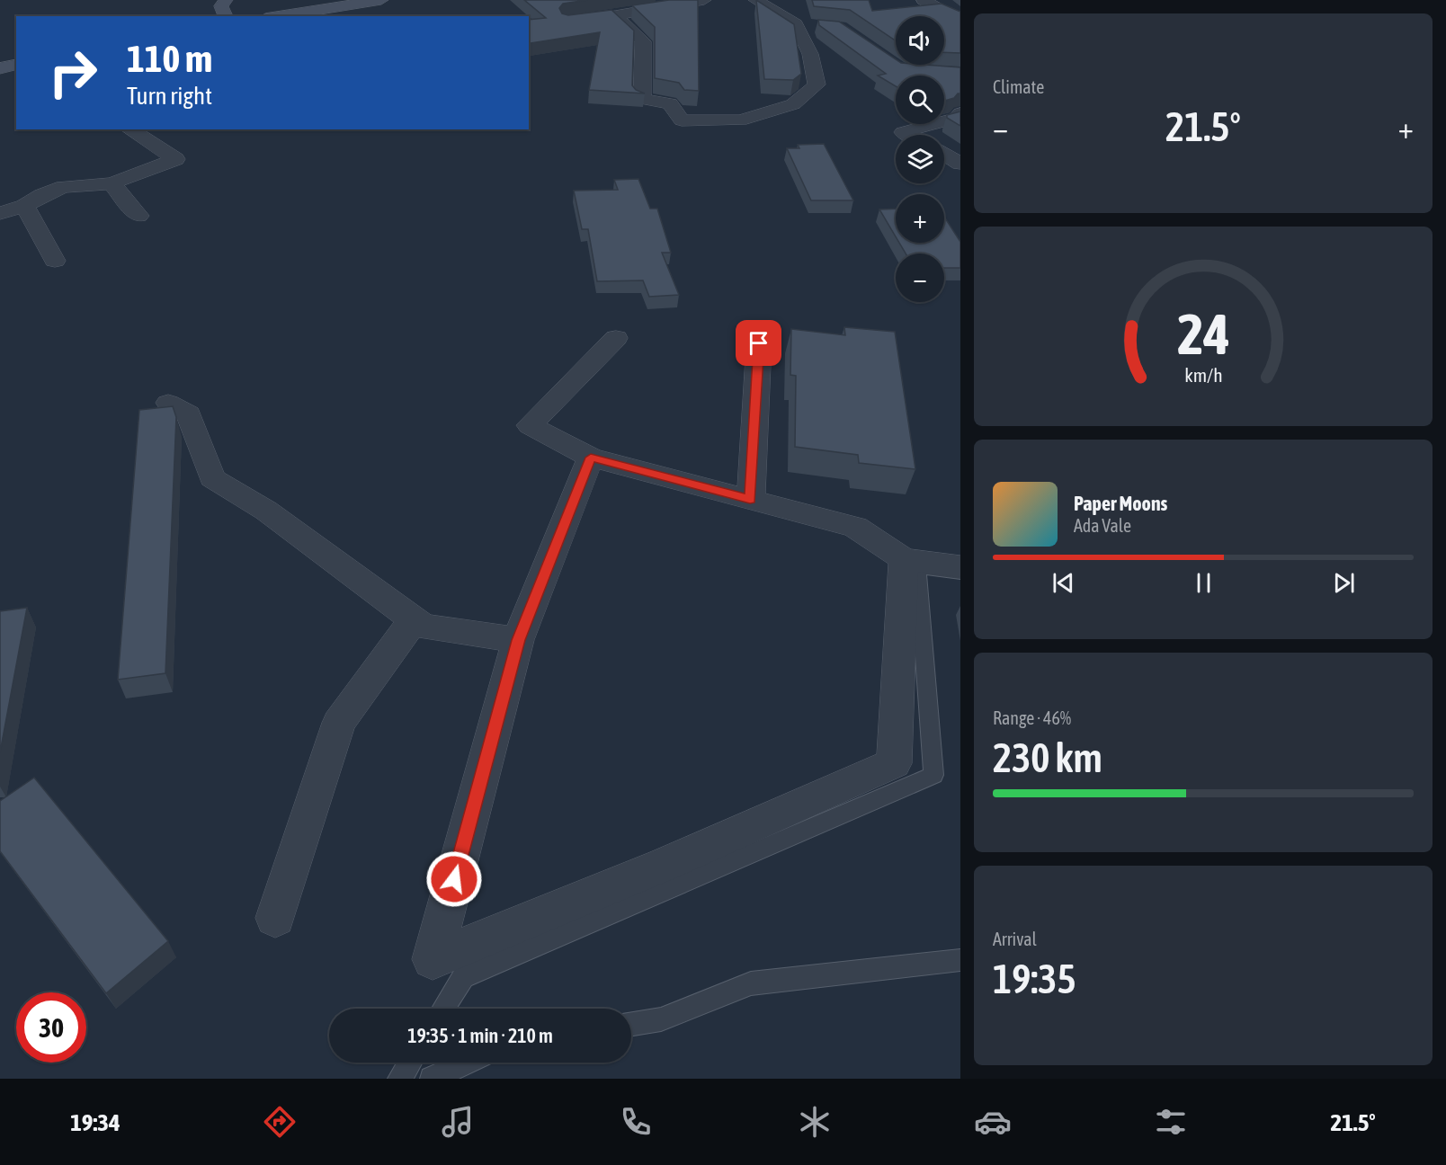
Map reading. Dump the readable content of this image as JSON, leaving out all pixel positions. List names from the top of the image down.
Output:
{
  "page": {
    "tile": [
      "Climate",
      ["Range · 46%", "230 km"],
      ["Arrival", "19:35"]
    ],
    "map_buttons": ["+", "−"],
    "turn": ["110 m", "Turn right"],
    "heat": ["−", "21.5°", "+"],
    "song": ["Paper Moons", "Ada Vale"],
    "limit": "30",
    "trip": "19:35 · 1 min · 210 m",
    "tabs": ["19:34", "21.5°"],
    "gauge": ["24", "km/h"]
  }
}
